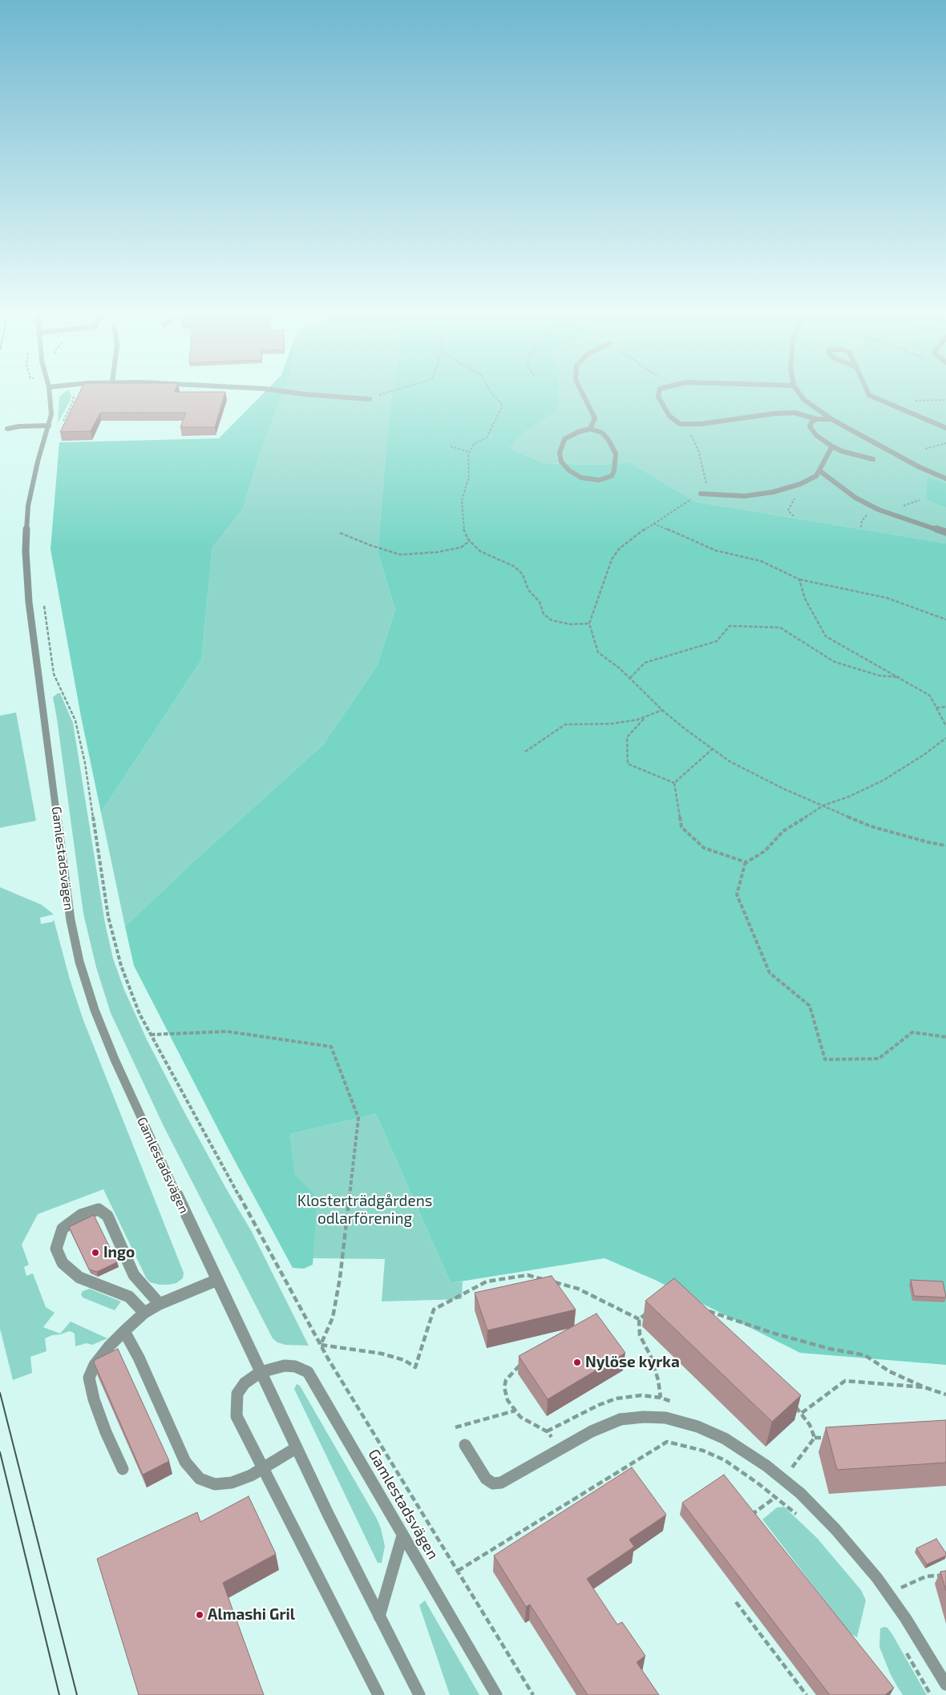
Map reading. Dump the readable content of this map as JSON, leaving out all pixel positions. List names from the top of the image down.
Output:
{
  "streets": {
    "street": ["Gamlestadsvägen"]
  },
  "parks": ["Klosterträdgårdens odlarförening"],
  "places": ["Ingo", "Nylöse kyrka", "Almashi Gril"]
}
